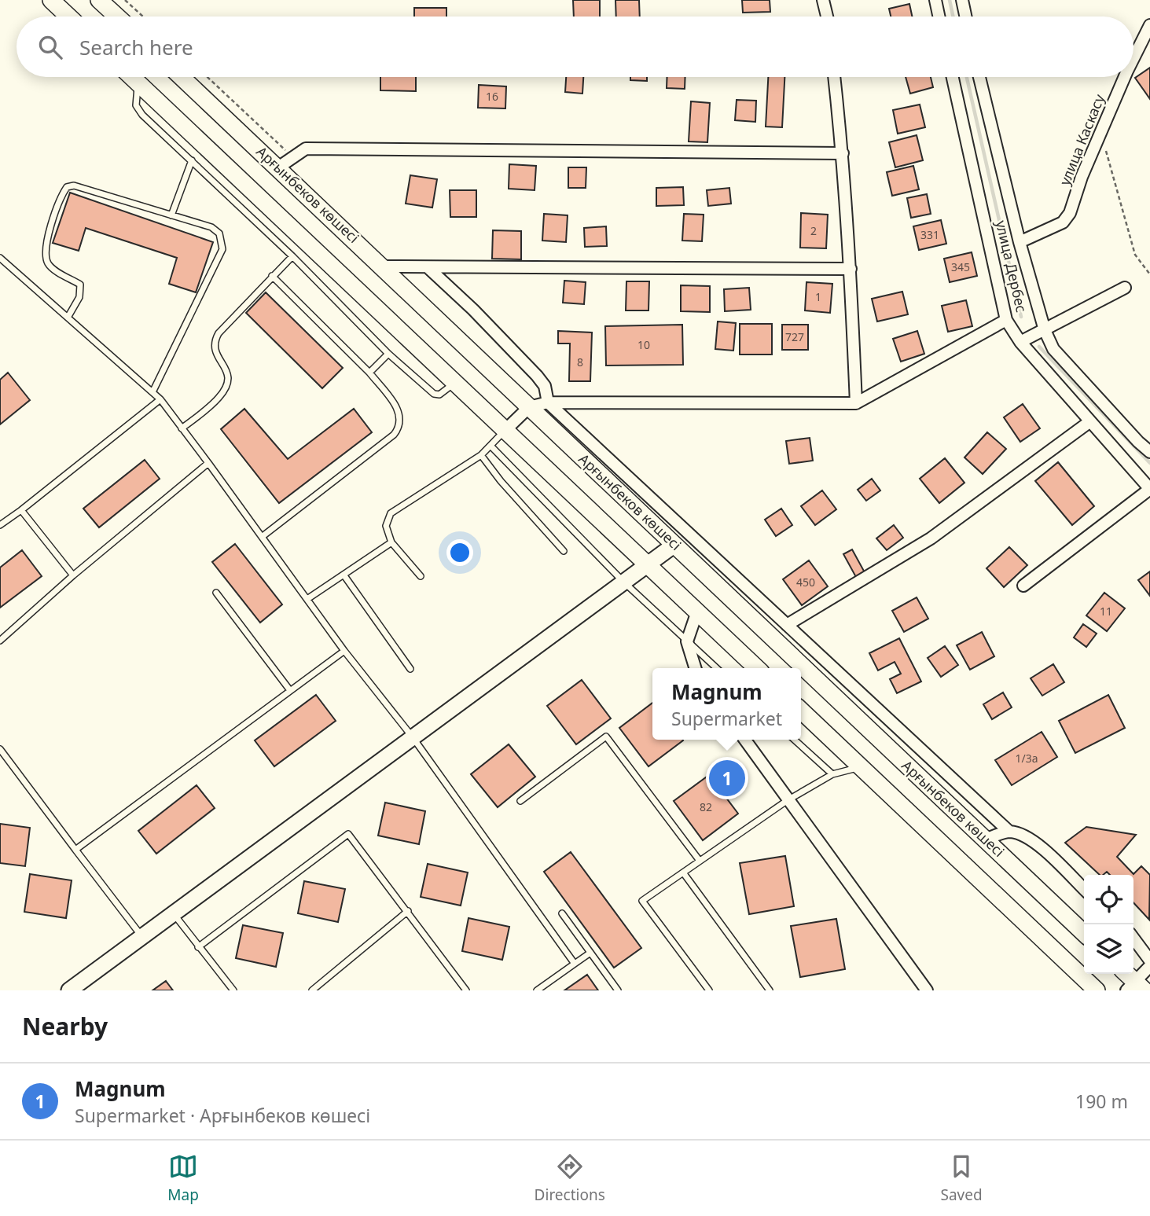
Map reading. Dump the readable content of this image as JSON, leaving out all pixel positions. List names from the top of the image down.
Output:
{
  "streets": {
    "main road": ["Арғынбеков көшесі"],
    "street": ["улица Каскасу", "улица Дербес"]
  },
  "crossings": [
    ["улица Каскасу", "улица Дербес"]
  ],
  "house_numbers": [
    "16",
    "2",
    "331",
    "345",
    "1",
    "727",
    "10",
    "8",
    "450",
    "11",
    "1/3а",
    "82"
  ],
  "page": {
    "search": "Search here",
    "popup": ["Magnum", "Supermarket"],
    "pins": "1",
    "heading": "Nearby",
    "list": [
      {
        "mark": "1",
        "name": "Magnum",
        "note": "Supermarket · Арғынбеков көшесі",
        "value": "190 m"
      }
    ],
    "nav": ["Map", "Directions", "Saved"]
  }
}
